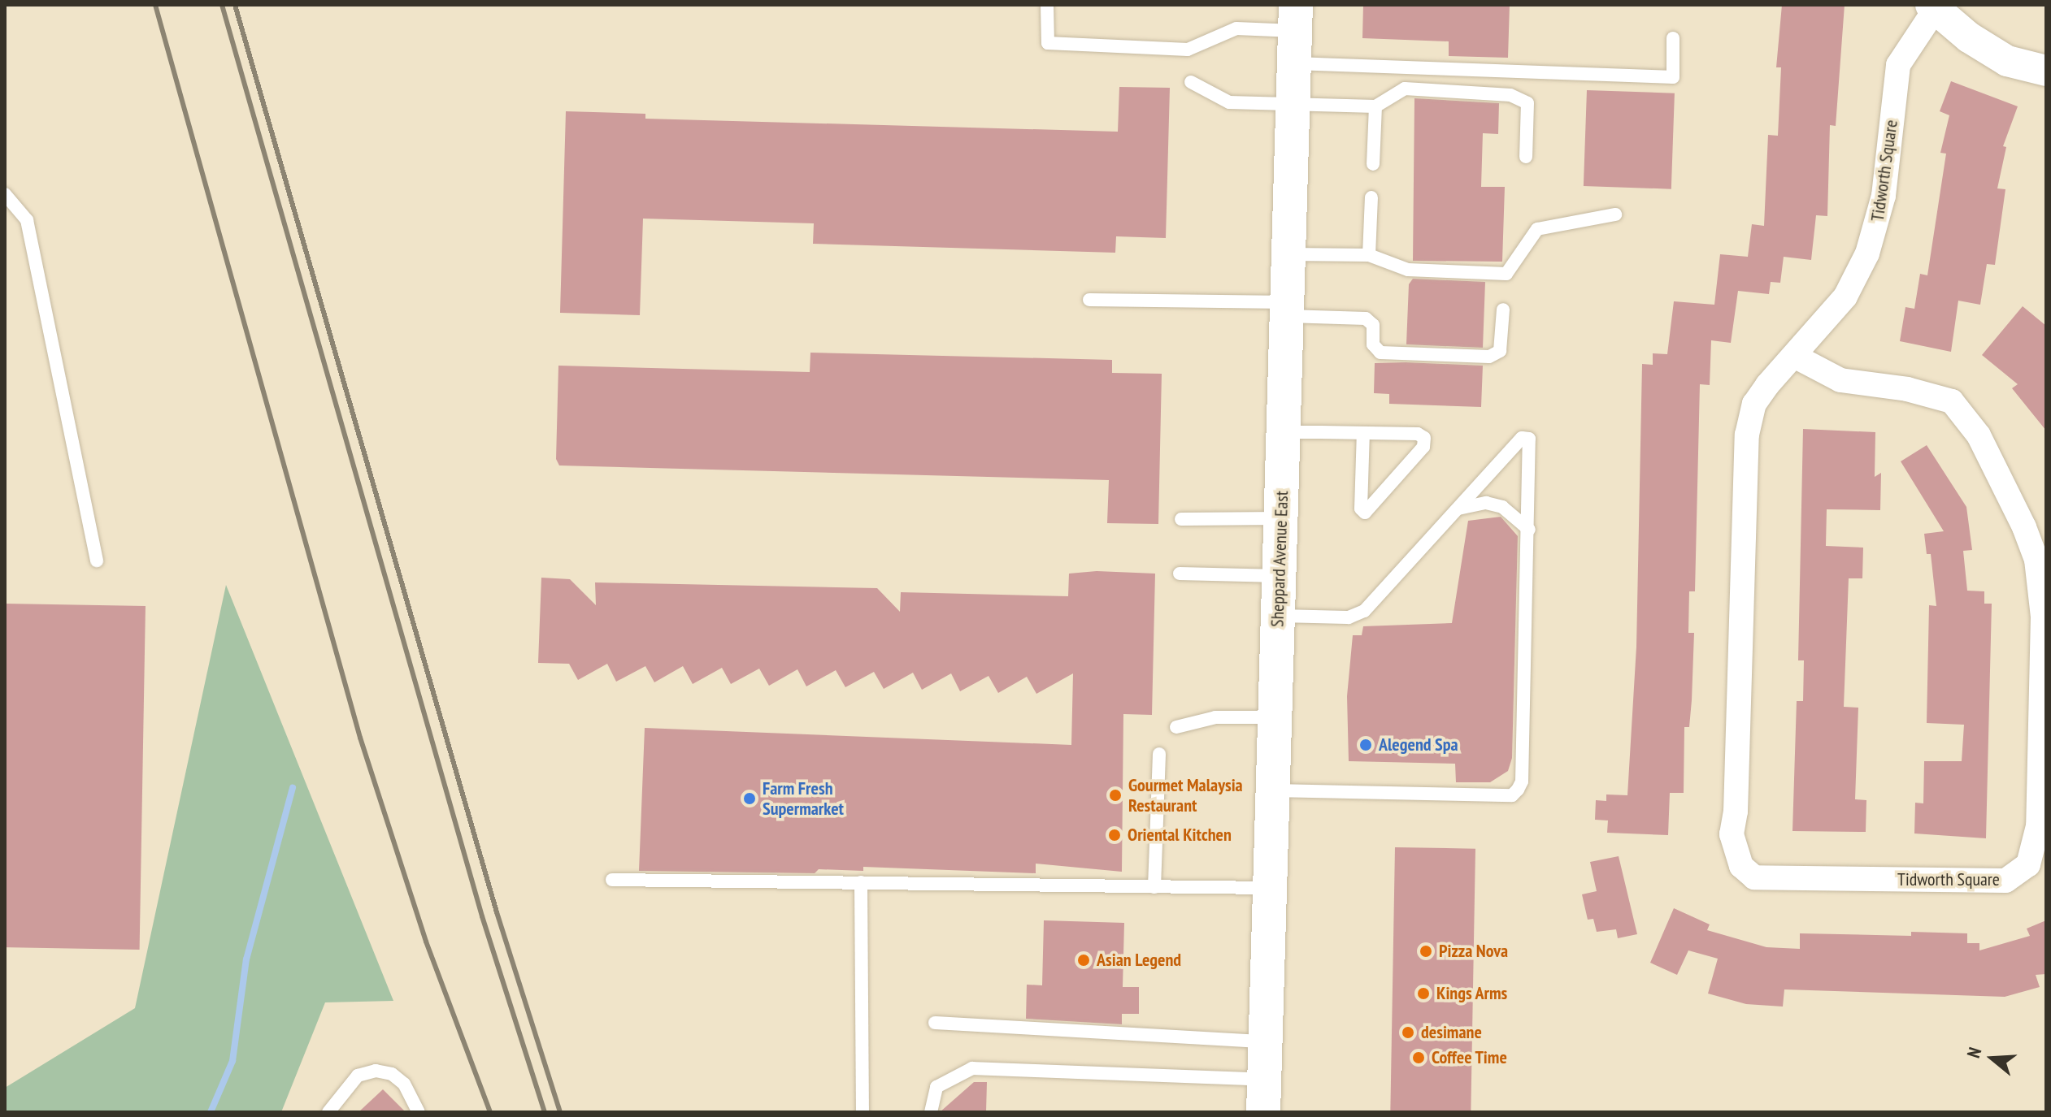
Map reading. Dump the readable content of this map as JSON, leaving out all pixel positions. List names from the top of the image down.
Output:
{
  "streets": {
    "main road": ["Sheppard Avenue East"],
    "street": ["Tidworth Square"]
  },
  "places": [
    "Alegend Spa",
    "Gourmet Malaysia Restaurant",
    "Farm Fresh Supermarket",
    "Oriental Kitchen",
    "Pizza Nova",
    "Asian Legend",
    "Kings Arms",
    "desimane",
    "Coffee Time"
  ],
  "north": "left"
}
